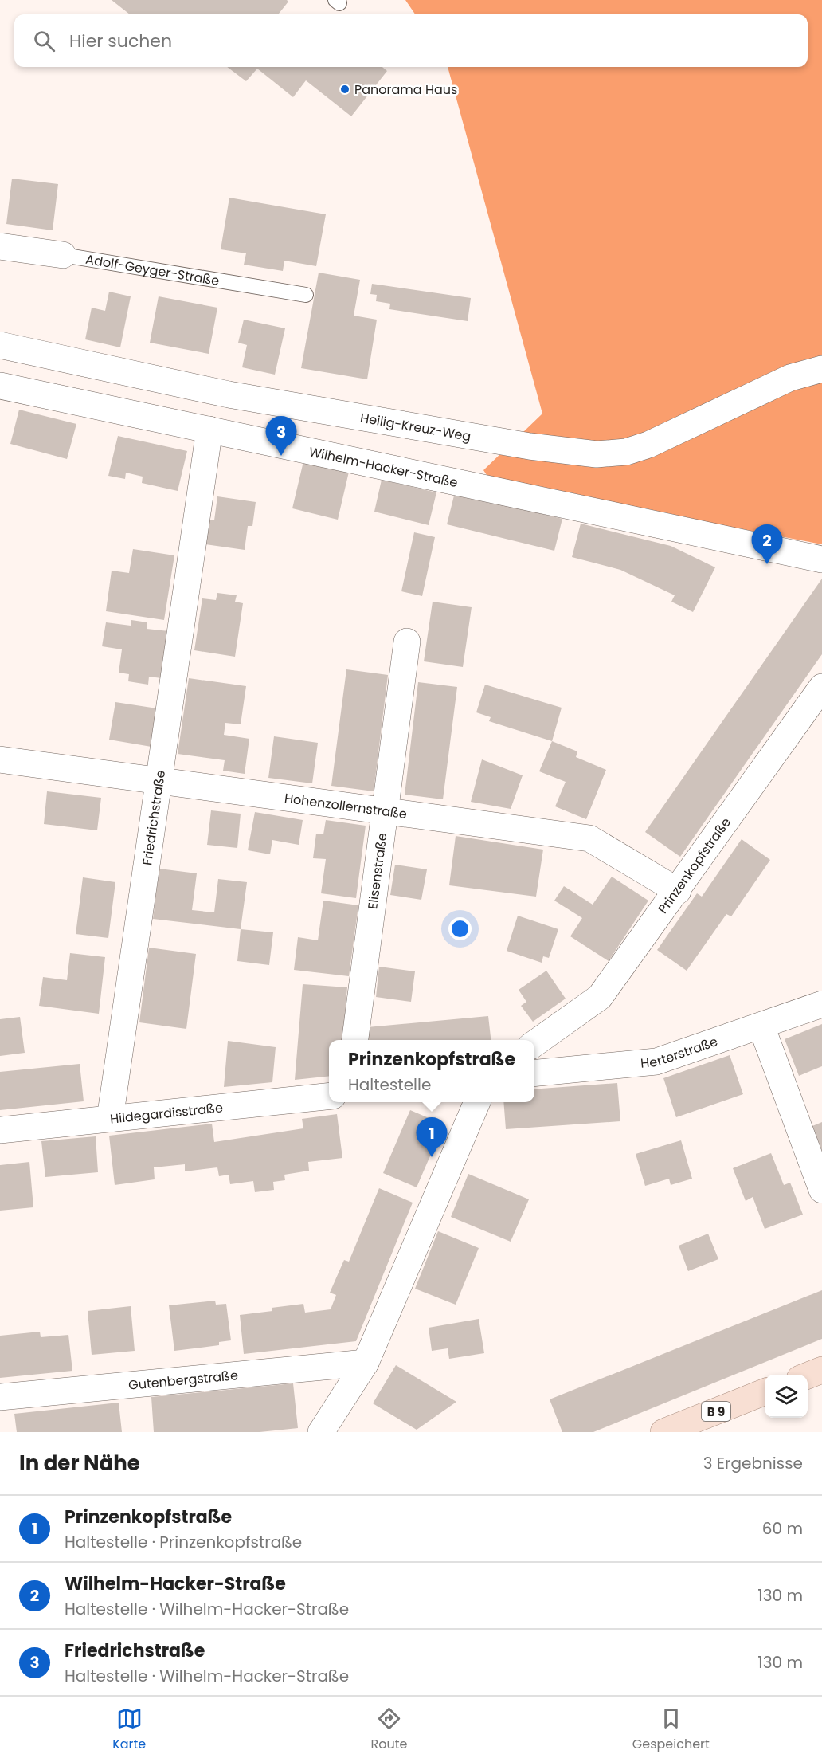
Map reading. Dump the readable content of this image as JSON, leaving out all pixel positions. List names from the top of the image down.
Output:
{
  "streets": {
    "main road": ["B 9"],
    "street": [
      "Adolf-Geyger-Straße",
      "Heilig-Kreuz-Weg",
      "Wilhelm-Hacker-Straße",
      "Hohenzollernstraße",
      "Friedrichstraße",
      "Prinzenkopfstraße",
      "Elisenstraße",
      "Herterstraße",
      "Hildegardisstraße",
      "Gutenbergstraße"
    ]
  },
  "crossings": [
    ["Wilhelm-Hacker-Straße", "Friedrichstraße"],
    ["Hohenzollernstraße", "Friedrichstraße"],
    ["Hohenzollernstraße", "Prinzenkopfstraße"],
    ["Hohenzollernstraße", "Elisenstraße"],
    ["Friedrichstraße", "Hildegardisstraße"]
  ],
  "places": ["Panorama Haus"],
  "page": {
    "search": "Hier suchen",
    "pins": ["3", "2", "1"],
    "popup": ["Prinzenkopfstraße", "Haltestelle"],
    "heading": ["In der Nähe", "3 Ergebnisse"],
    "list": [
      {
        "mark": "1",
        "name": "Prinzenkopfstraße",
        "note": "Haltestelle · Prinzenkopfstraße",
        "value": "60 m"
      },
      {
        "mark": "2",
        "name": "Wilhelm-Hacker-Straße",
        "note": "Haltestelle · Wilhelm-Hacker-Straße",
        "value": "130 m"
      },
      {
        "mark": "3",
        "name": "Friedrichstraße",
        "note": "Haltestelle · Wilhelm-Hacker-Straße",
        "value": "130 m"
      }
    ],
    "nav": ["Karte", "Route", "Gespeichert"]
  }
}
